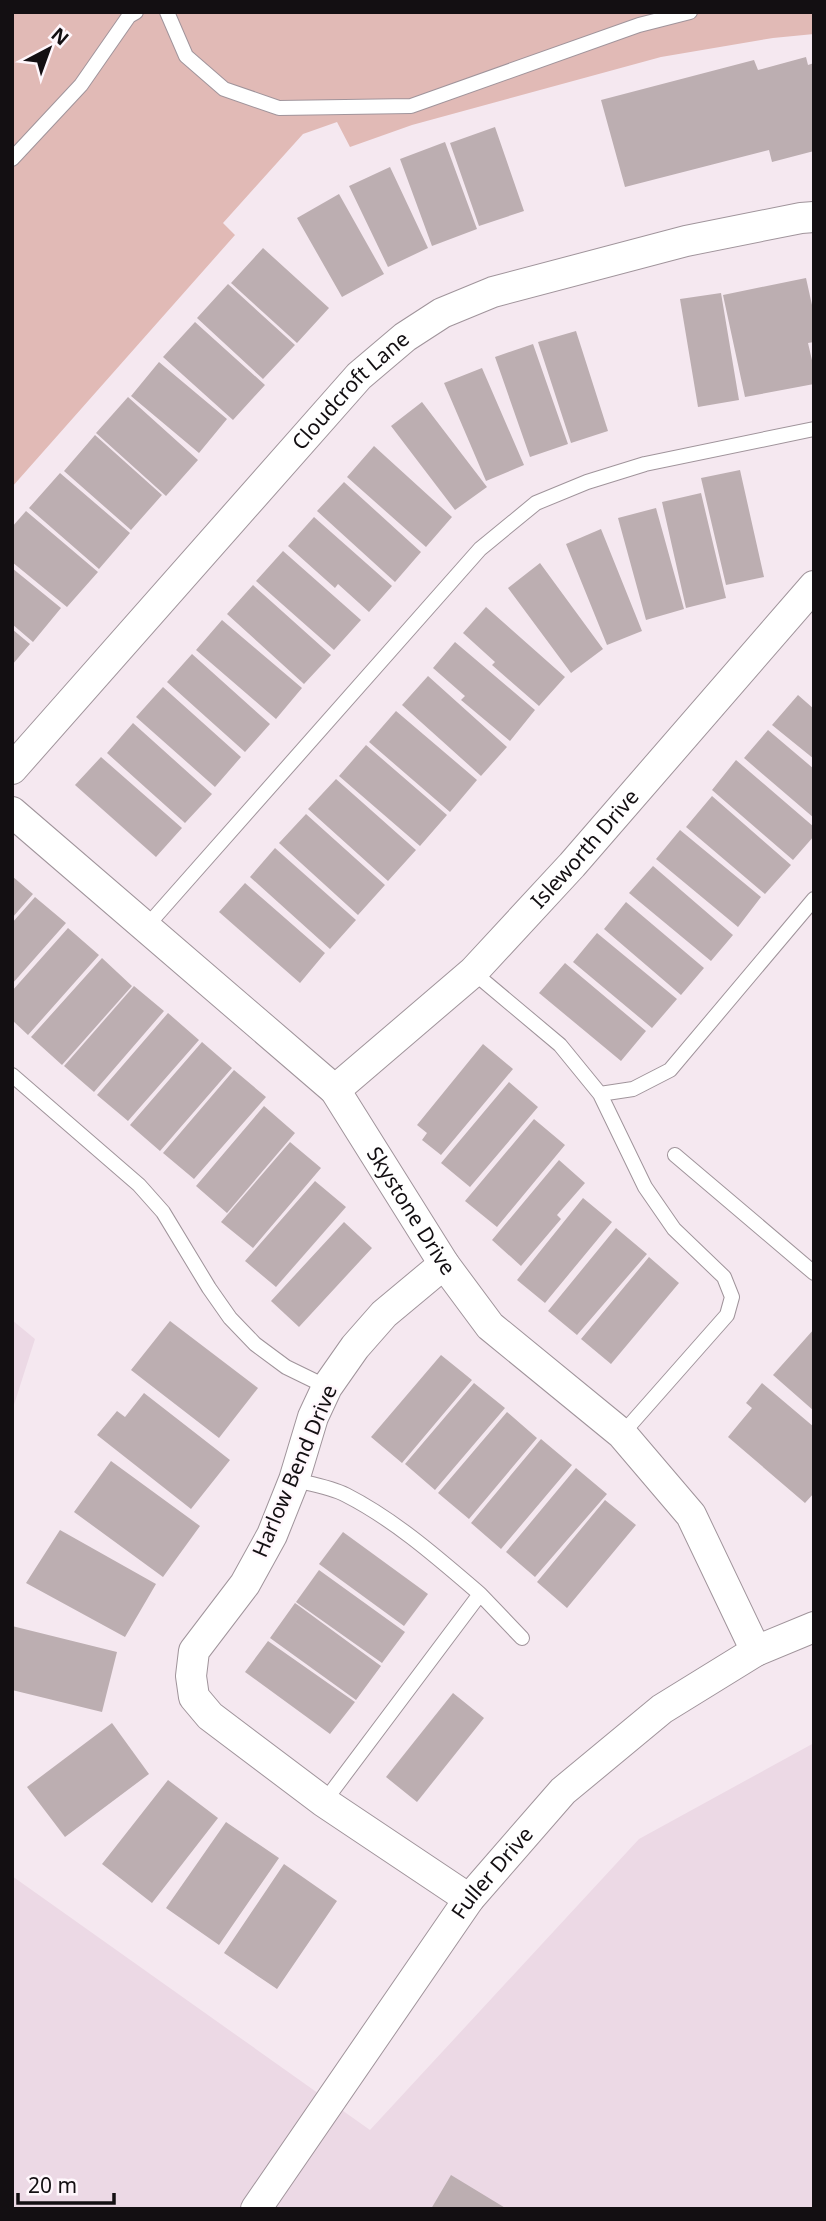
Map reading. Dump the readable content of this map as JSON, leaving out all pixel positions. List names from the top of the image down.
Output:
{
  "streets": {
    "street": [
      "Cloudcroft Lane",
      "Isleworth Drive",
      "Skystone Drive",
      "Harlow Bend Drive",
      "Fuller Drive"
    ]
  },
  "crossings": [
    ["Isleworth Drive", "Skystone Drive"],
    ["Skystone Drive", "Harlow Bend Drive"],
    ["Skystone Drive", "Fuller Drive"],
    ["Harlow Bend Drive", "Fuller Drive"]
  ],
  "scale_bar": "20 m",
  "north": "top right"
}
